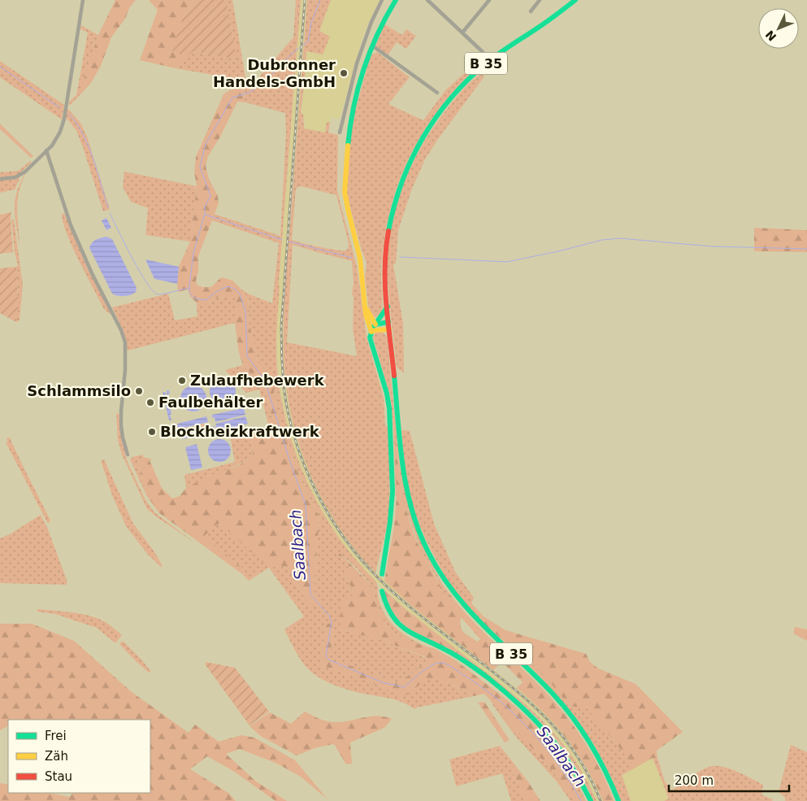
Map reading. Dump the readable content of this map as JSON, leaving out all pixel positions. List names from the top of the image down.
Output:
{
  "streets": {
    "main road": ["B 35"]
  },
  "water": ["Saalbach"],
  "places": [
    "Dubronner Handels-GmbH",
    "Zulaufhebewerk",
    "Schlammsilo",
    "Faulbehälter",
    "Blockheizkraftwerk"
  ],
  "legend": ["Frei", "Zäh", "Stau"],
  "scale_bar": "200 m",
  "north": "bottom left"
}
